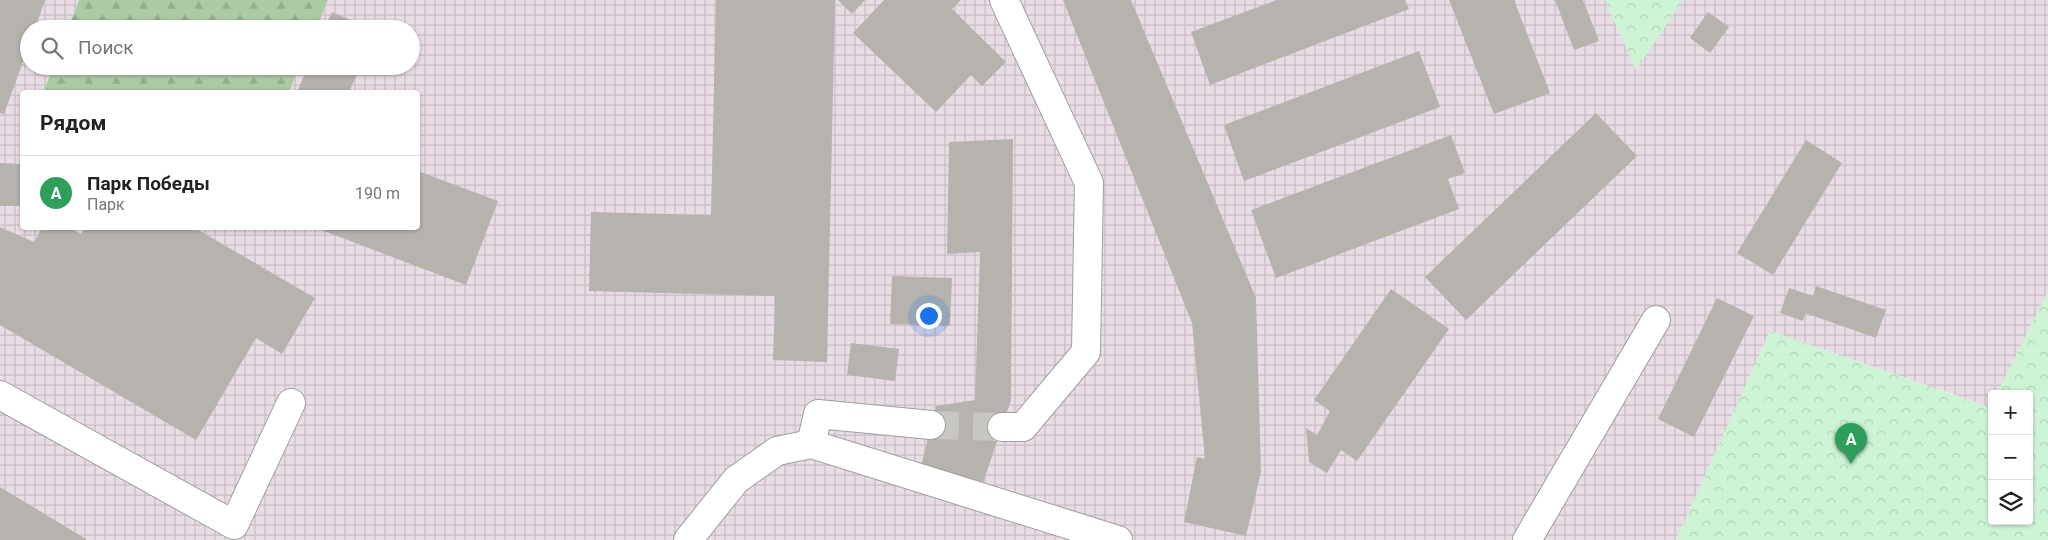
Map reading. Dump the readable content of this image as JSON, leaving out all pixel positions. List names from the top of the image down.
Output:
{
  "page": {
    "search": "Поиск",
    "heading": "Рядом",
    "list": [
      {
        "mark": "A",
        "name": "Парк Победы",
        "note": "Парк",
        "value": "190 m"
      }
    ],
    "map_buttons": ["+", "−"],
    "pins": "A"
  }
}
